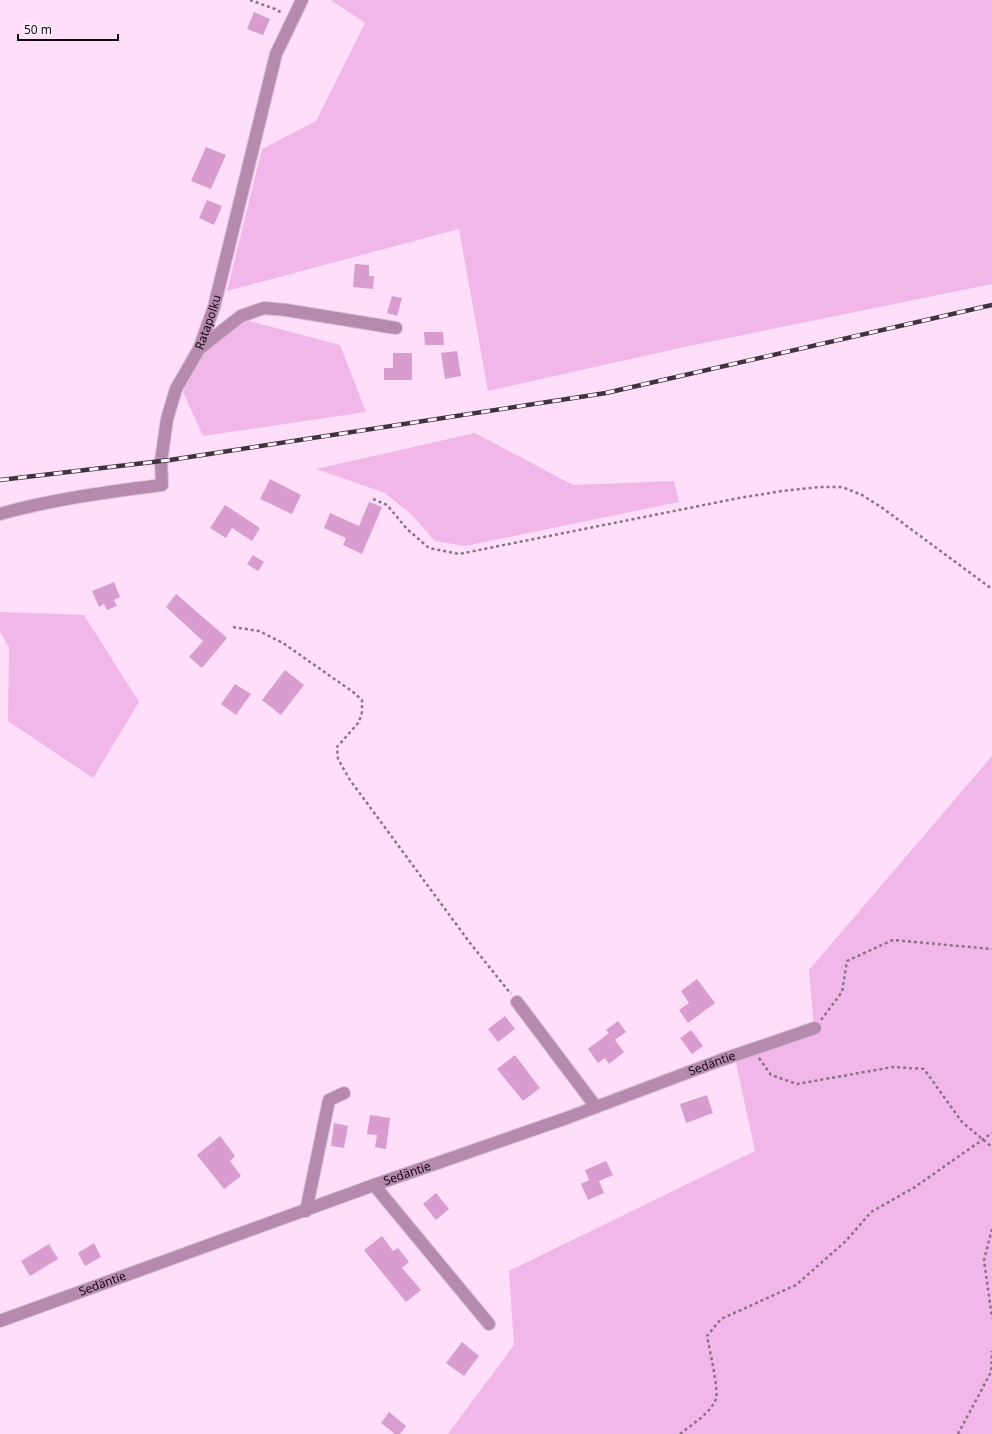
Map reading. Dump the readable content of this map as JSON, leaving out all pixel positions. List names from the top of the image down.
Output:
{
  "streets": {
    "street": ["Ratapolku", "Sedäntie"]
  },
  "scale_bar": "50 m"
}
